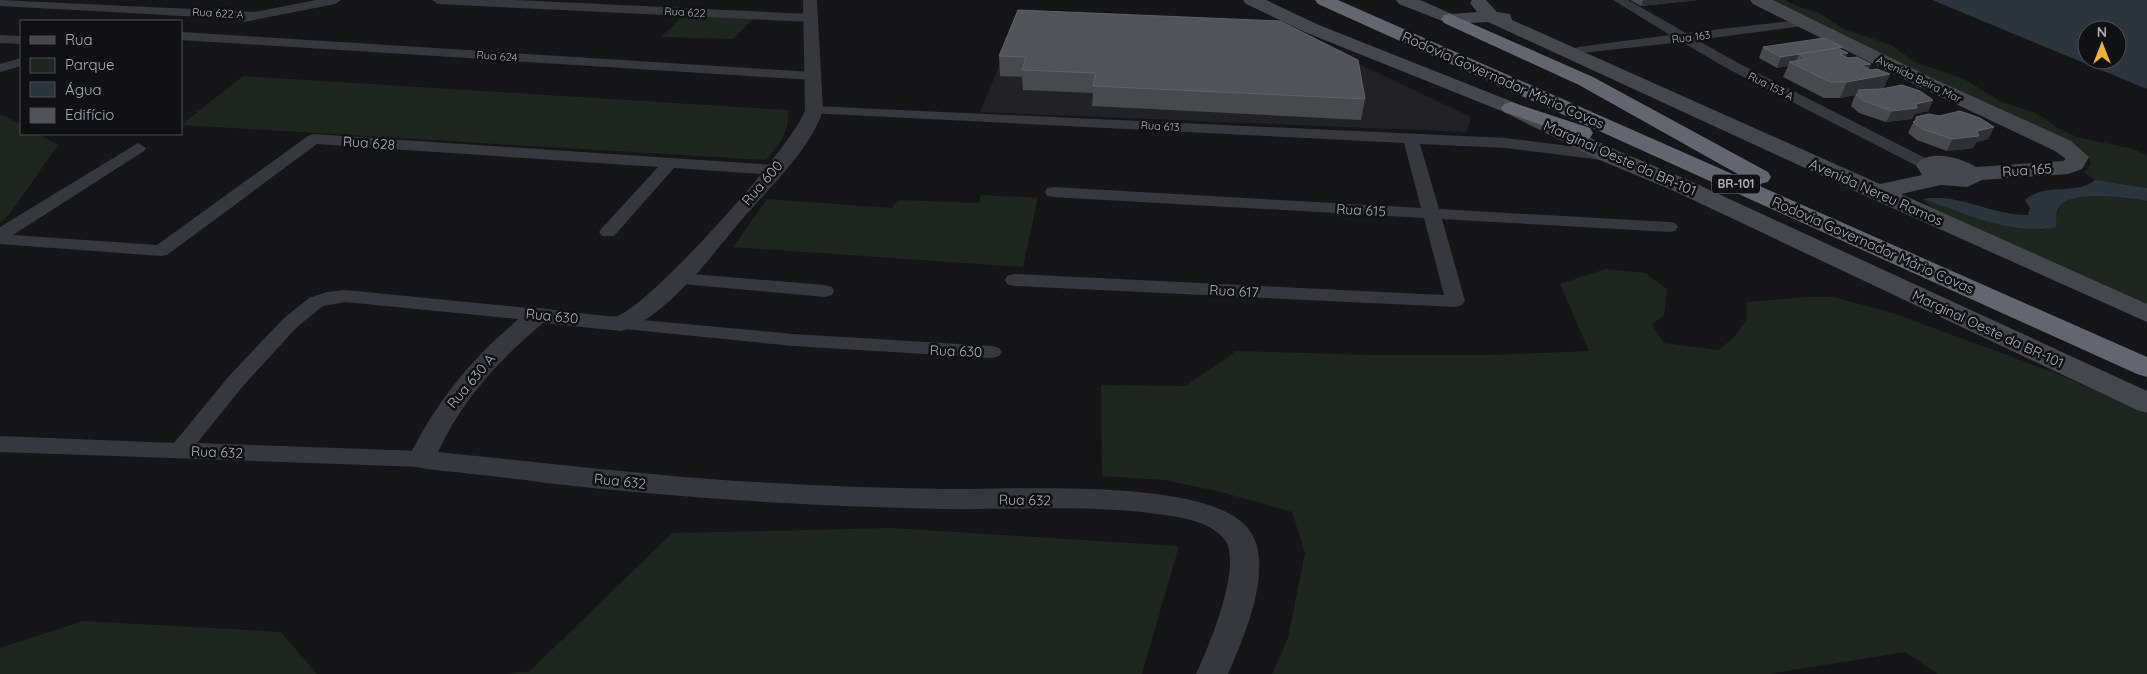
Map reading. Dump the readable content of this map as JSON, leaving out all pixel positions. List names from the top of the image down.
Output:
{
  "streets": {
    "highway": ["Rodovia Governador Mário Covas", "BR-101"],
    "main road": [
      "Avenida Beira Mar",
      "Marginal Oeste da BR-101",
      "Rua 165",
      "Avenida Nereu Ramos"
    ],
    "street": [
      "Rua 622",
      "Rua 622 A",
      "Rua 163",
      "Rua 624",
      "Rua 153 A",
      "Rua 613",
      "Rua 628",
      "Rua 600",
      "Rua 615",
      "Rua 617",
      "Rua 630",
      "Rua 630 A",
      "Rua 632"
    ]
  },
  "crossings": [
    ["Rua 622", "Rua 600"],
    ["Rua 163", "Avenida Beira Mar"],
    ["Rua 163", "Rua 153 A"],
    ["Rua 163", "Avenida Nereu Ramos"],
    ["Rua 624", "Rua 600"],
    ["Avenida Beira Mar", "Rua 165"],
    ["Rua 153 A", "Rua 165"],
    ["Rua 613", "Marginal Oeste da BR-101"],
    ["Rua 613", "Rua 600"],
    ["Rua 628", "Rua 600"],
    ["Rua 600", "Rua 630"],
    ["Rua 615", "Rua 617"],
    ["Rua 630", "Rua 630 A"],
    ["Rua 630", "Rua 632"],
    ["Rua 630 A", "Rua 632"]
  ],
  "legend": [
    "Rua",
    "Parque",
    "Água",
    "Edifício"
  ],
  "north": "top"
}
